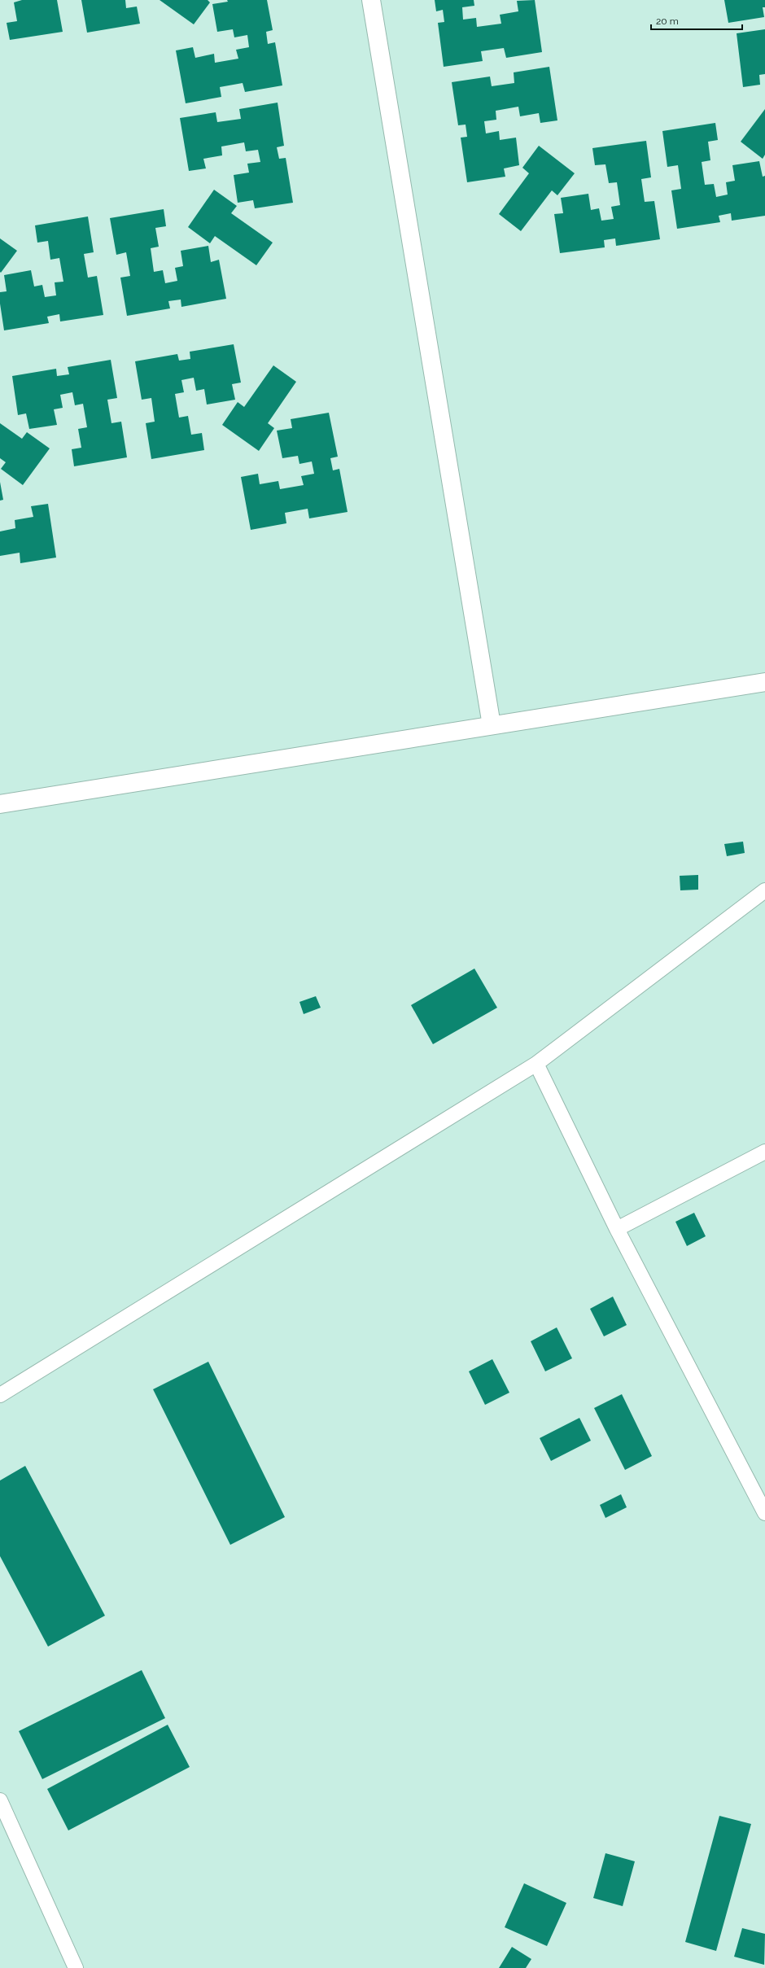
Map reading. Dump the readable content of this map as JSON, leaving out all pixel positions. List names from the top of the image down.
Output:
{
  "scale_bar": "20 m"
}
